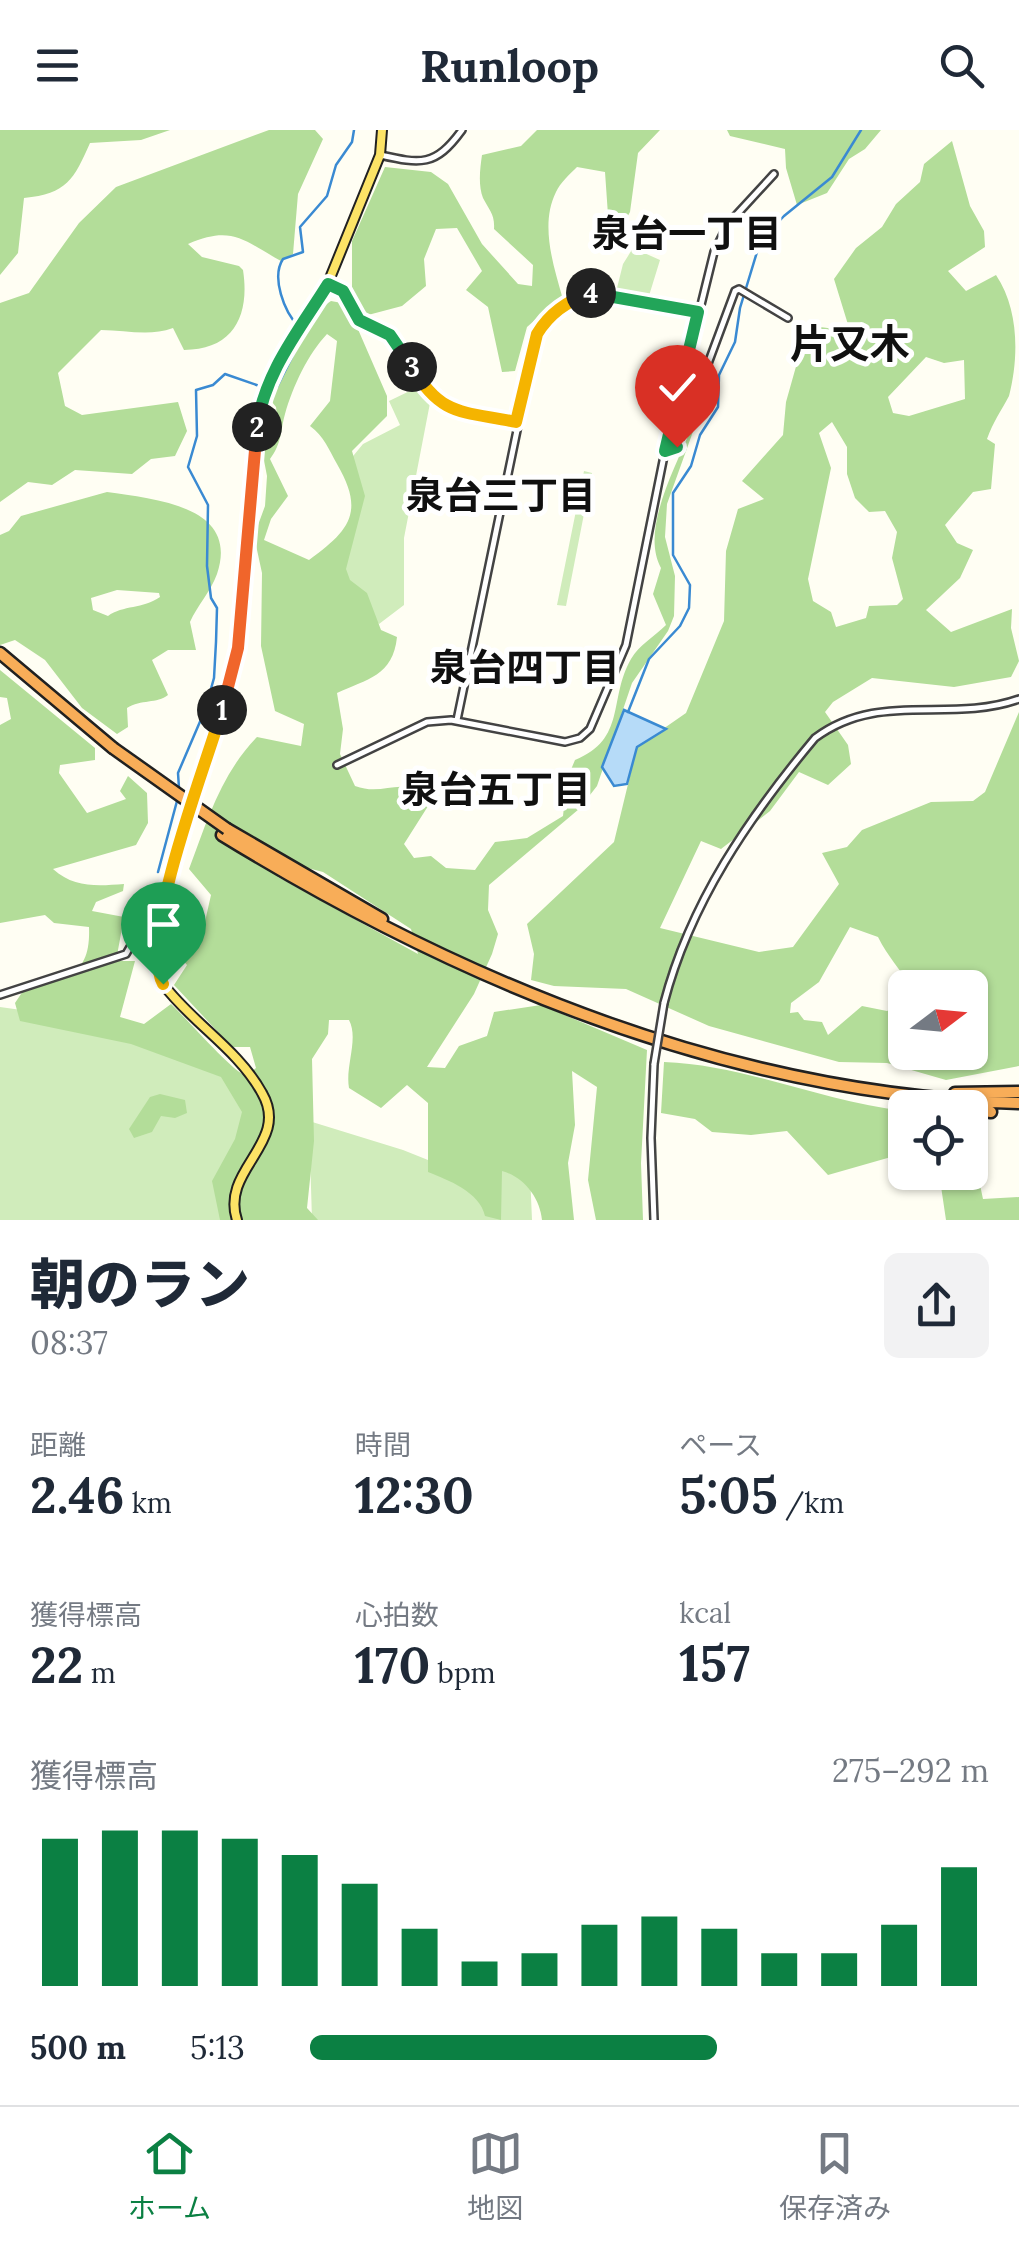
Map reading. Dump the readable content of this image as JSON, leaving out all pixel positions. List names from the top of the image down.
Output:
{
  "districts": [
    "泉台一丁目",
    "片又木",
    "泉台三丁目",
    "泉台四丁目",
    "泉台五丁目"
  ],
  "north": "right",
  "page": {
    "header": "Runloop",
    "pins": [
      "4",
      "3",
      "2",
      "1"
    ],
    "heading": ["朝のラン", "08:37"],
    "stats": [
      ["距離", "2.46 km"],
      ["時間", "12:30"],
      ["ペース", "5:05 /km"],
      ["獲得標高", "22 m"],
      ["心拍数", "170 bpm"],
      ["kcal", "157"]
    ],
    "chart": ["獲得標高", "275–292 m"],
    "list": [
      {
        "name": "500 m",
        "note": "5:13"
      }
    ],
    "tabs": ["ホーム", "地図", "保存済み"]
  }
}
